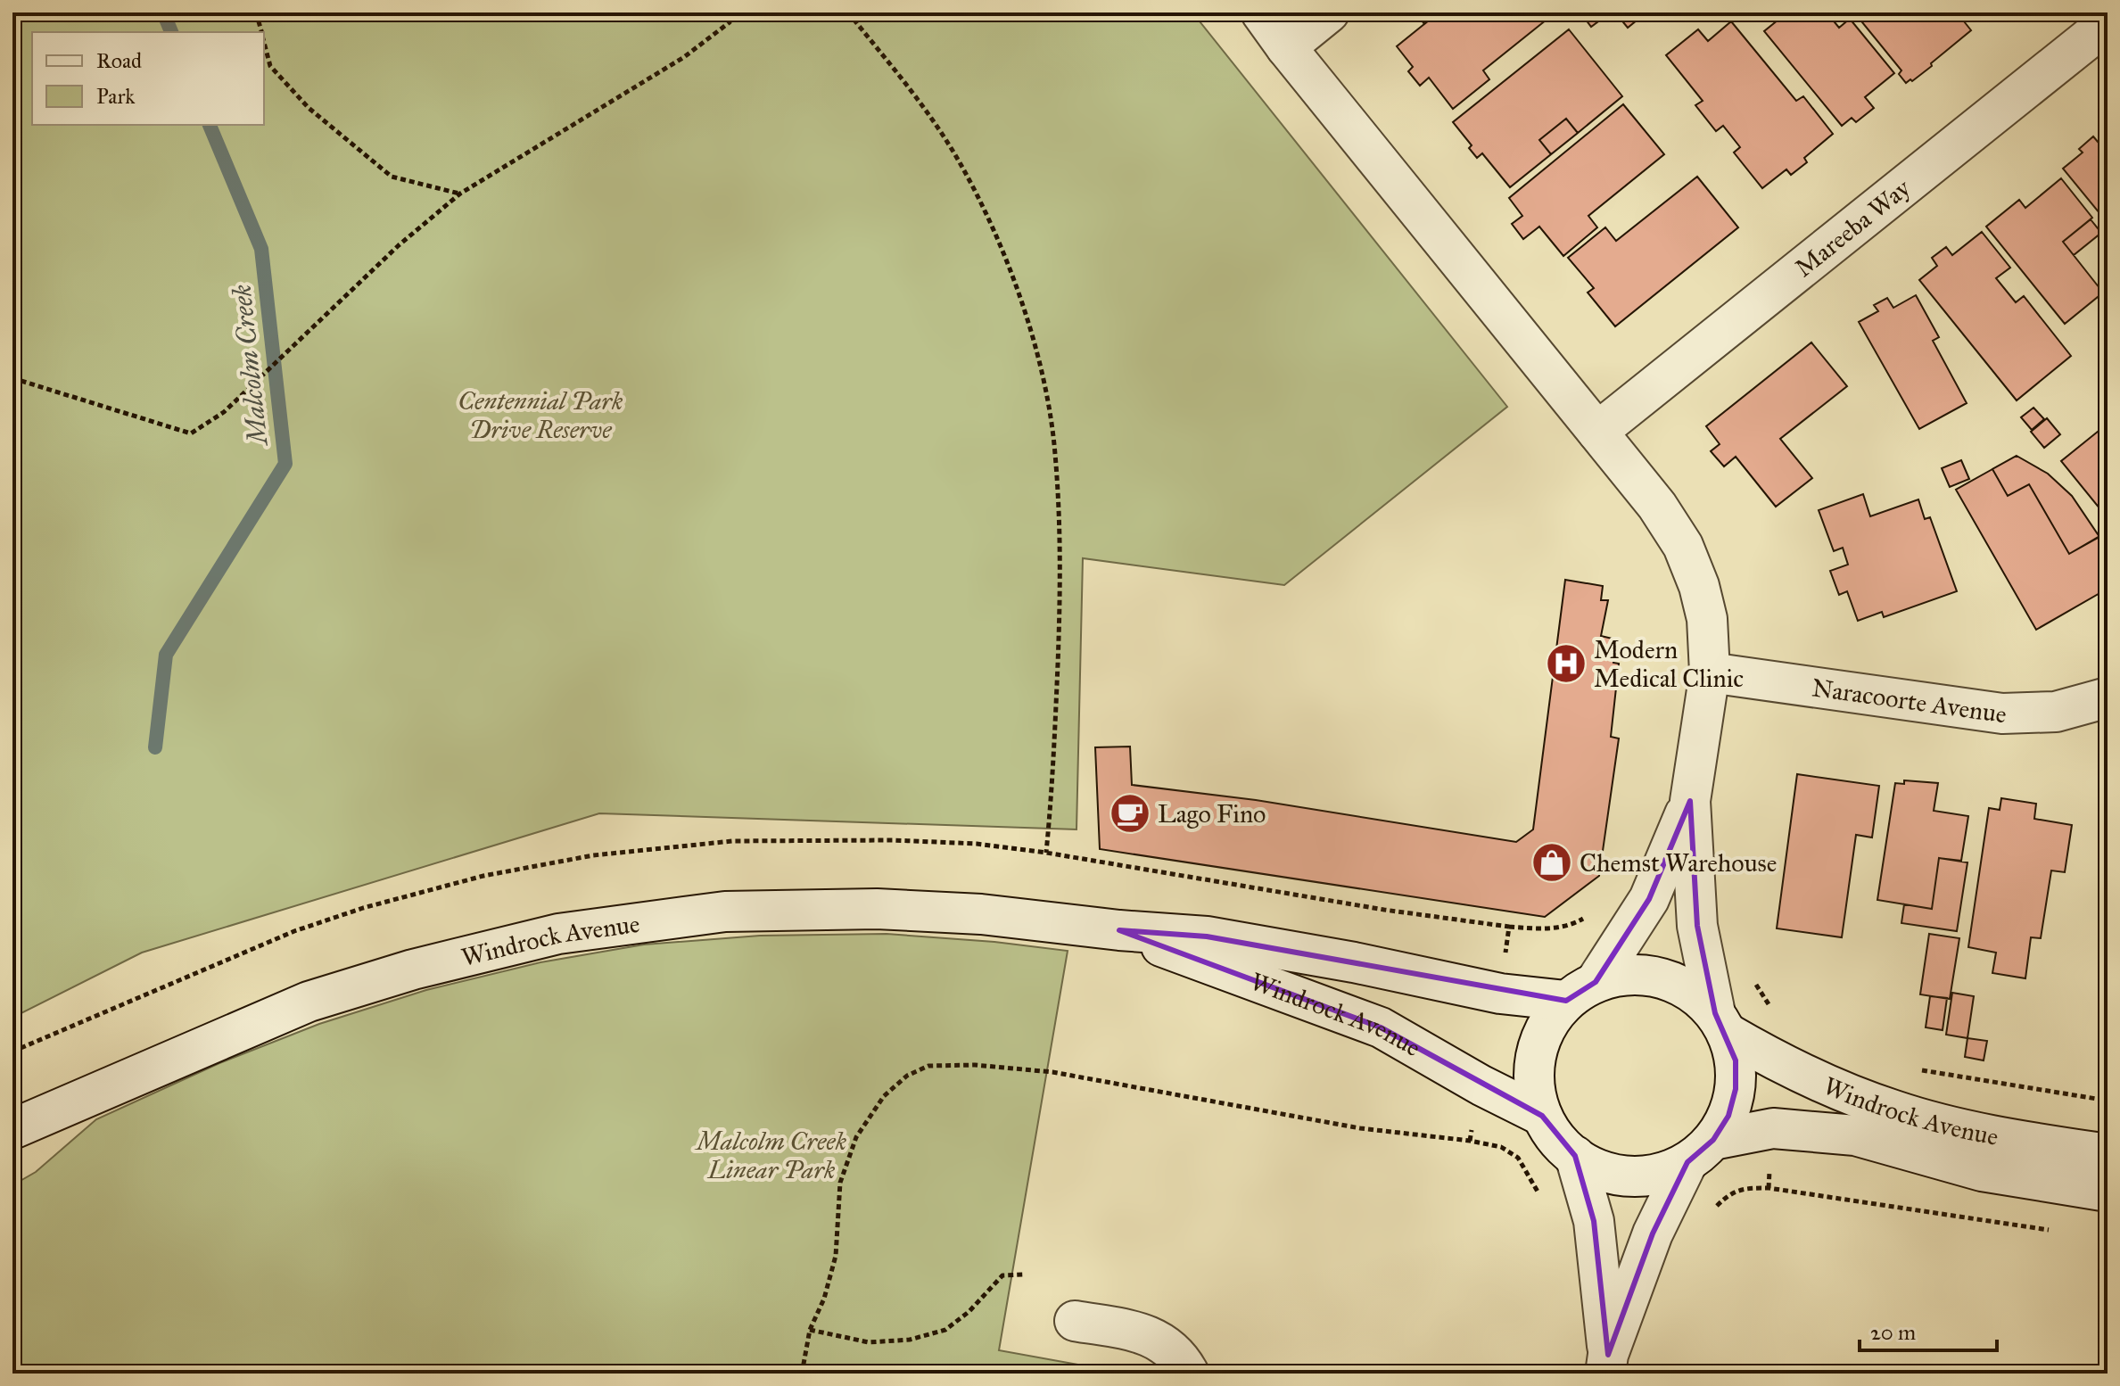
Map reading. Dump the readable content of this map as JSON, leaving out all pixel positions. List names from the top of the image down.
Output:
{
  "streets": {
    "street": ["Mareeba Way", "Naracoorte Avenue", "Windrock Avenue"]
  },
  "water": ["Malcolm Creek"],
  "parks": ["Centennial Park Drive Reserve", "Malcolm Creek Linear Park"],
  "places": {
    "hospital": ["Modern Medical Clinic"],
    "cafe": ["Lago Fino"],
    "shop": ["Chemst Warehouse"]
  },
  "legend": ["Road", "Park"],
  "scale_bar": "20 m"
}
